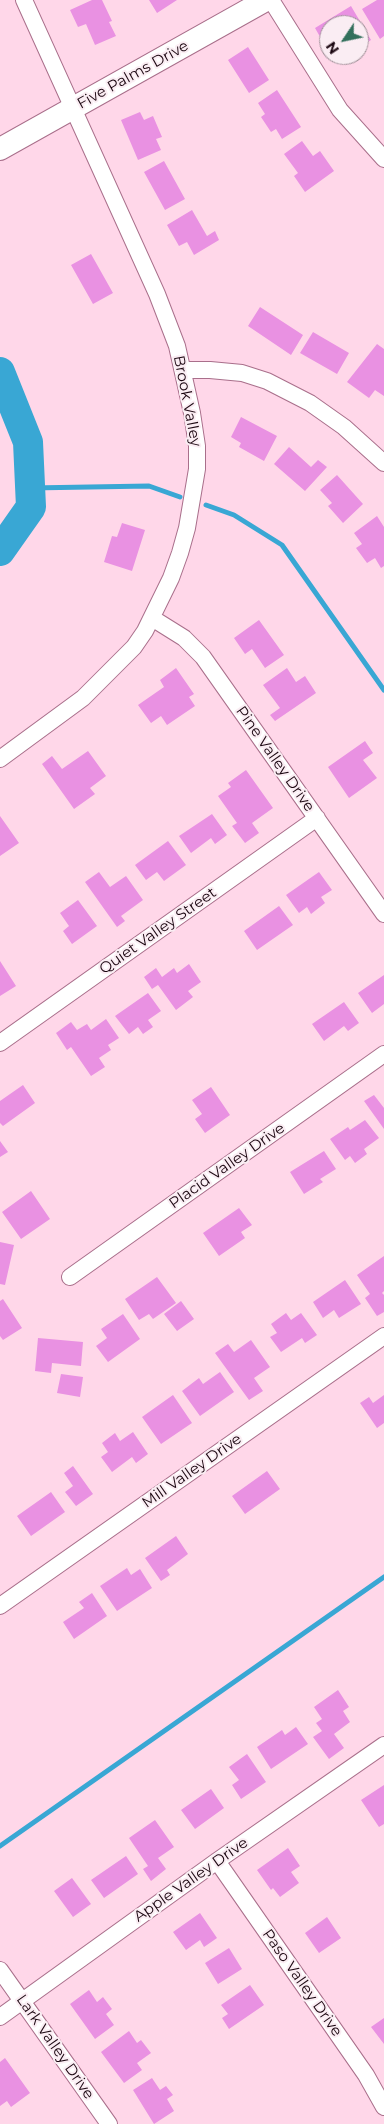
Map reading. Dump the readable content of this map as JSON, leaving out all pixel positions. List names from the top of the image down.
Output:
{
  "streets": {
    "street": [
      "Five Palms Drive",
      "Brook Valley",
      "Pine Valley Drive",
      "Quiet Valley Street",
      "Placid Valley Drive",
      "Mill Valley Drive",
      "Apple Valley Drive",
      "Paso Valley Drive",
      "Lark Valley Drive"
    ]
  },
  "crossings": [
    ["Five Palms Drive", "Brook Valley"],
    ["Brook Valley", "Pine Valley Drive"],
    ["Pine Valley Drive", "Quiet Valley Street"],
    ["Apple Valley Drive", "Paso Valley Drive"],
    ["Apple Valley Drive", "Lark Valley Drive"]
  ],
  "north": "bottom left"
}
